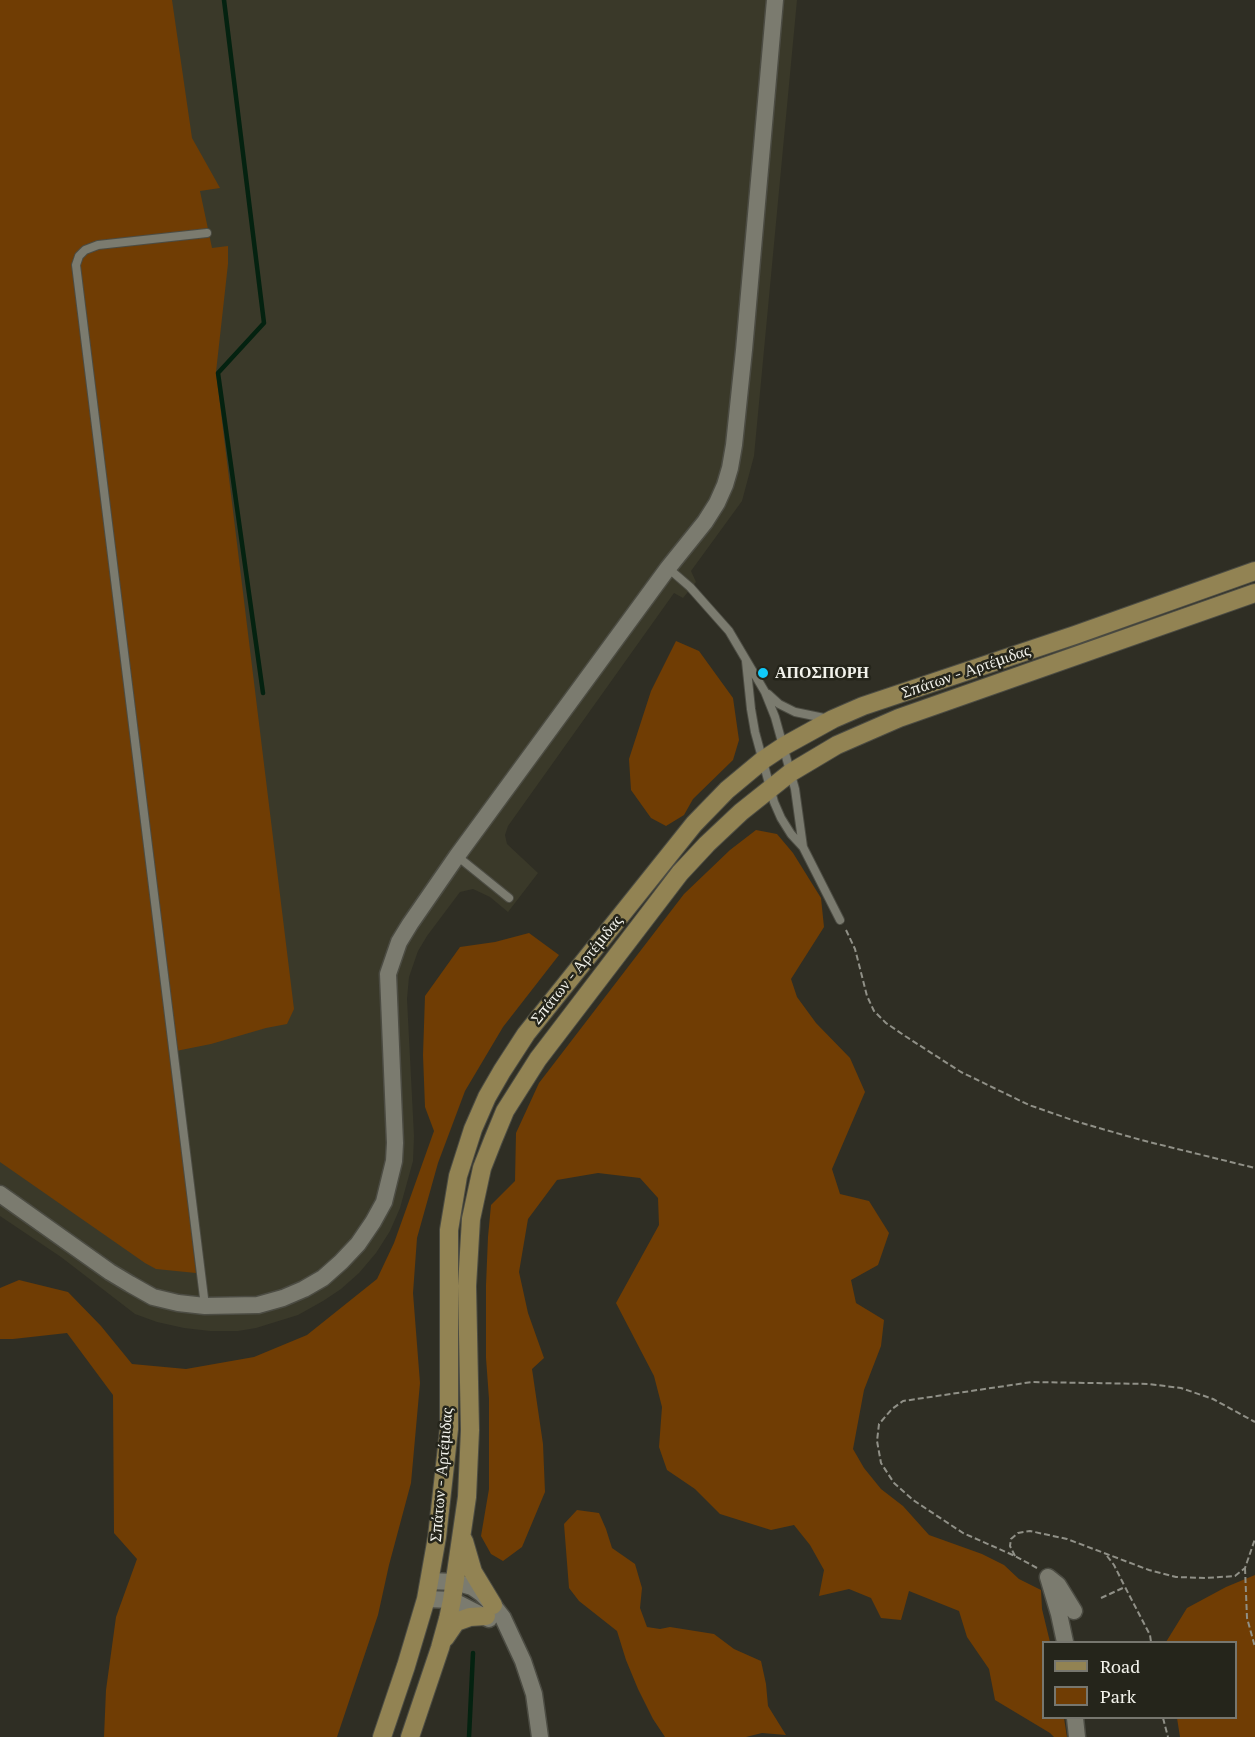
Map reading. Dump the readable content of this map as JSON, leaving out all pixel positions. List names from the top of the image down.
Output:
{
  "streets": {
    "main road": ["Σπάτων - Αρτέμιδας"]
  },
  "places": ["ΑΠΟΣΠΟΡΗ"],
  "legend": ["Road", "Park"]
}
